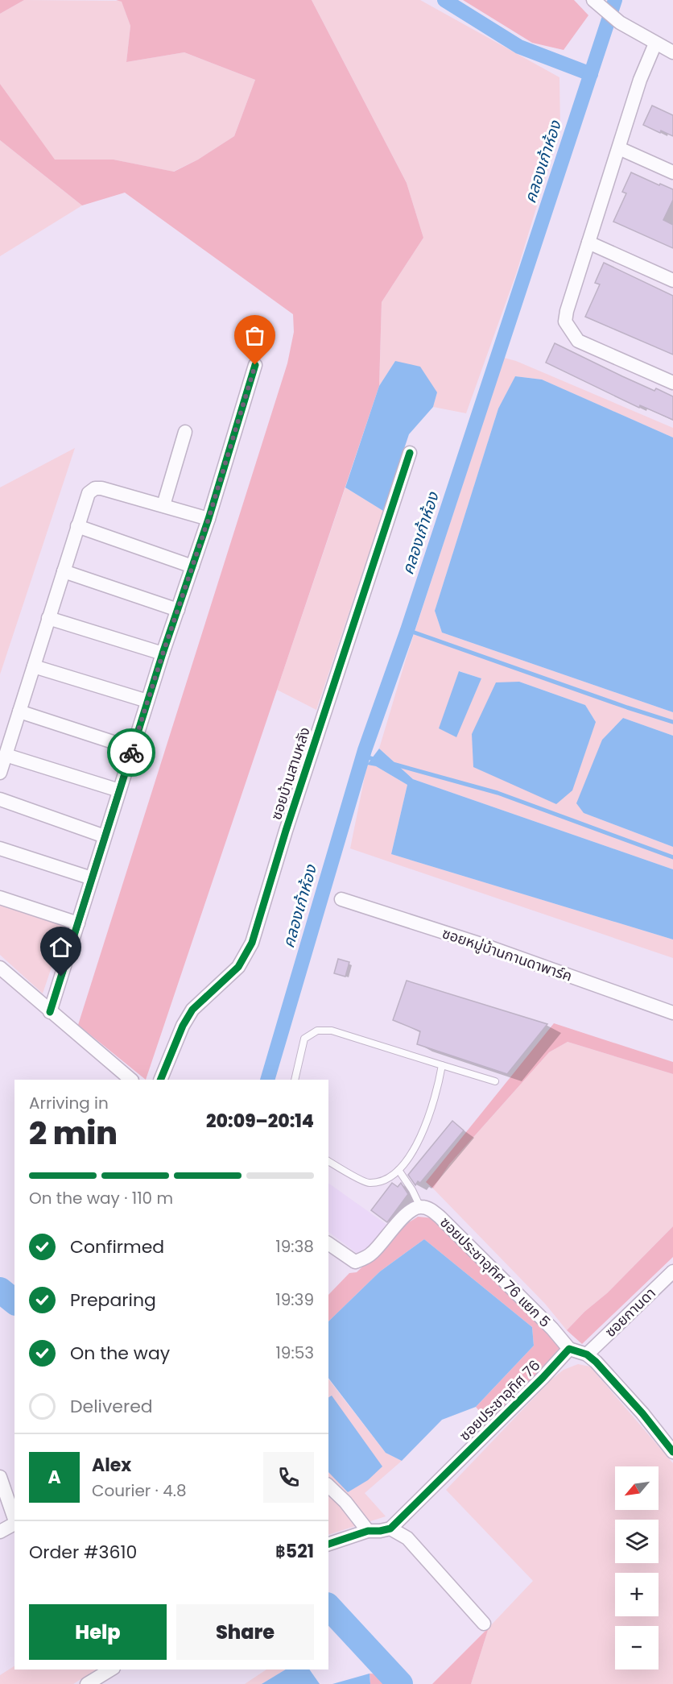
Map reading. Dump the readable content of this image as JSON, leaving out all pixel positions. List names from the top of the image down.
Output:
{
  "streets": {
    "street": [
      "ซอยบ้านสามหลัง",
      "ซอยหมู่บ้านกานดาพาร์ค",
      "ซอยประชาอุทิศ 76 แยก 5",
      "ซอยกานดา",
      "ซอยประชาอุทิศ 76"
    ]
  },
  "crossings": [
    ["ซอยประชาอุทิศ 76 แยก 5", "ซอยประชาอุทิศ 76"]
  ],
  "water": ["คลองเก้าห้อง"],
  "north": "bottom left",
  "page": {
    "heading": ["2 min", "Arriving in", "20:09–20:14"],
    "panel": [
      "Alex",
      "Courier · 4.8",
      "Order #3610",
      "฿521"
    ],
    "bar": "On the way · 110 m",
    "list": [
      ["Confirmed", "19:38"],
      ["Preparing", "19:39"],
      ["On the way", "19:53"],
      "Delivered"
    ],
    "round": "A",
    "map_buttons": ["+", "−"],
    "buttons": ["Help", "Share"]
  }
}
